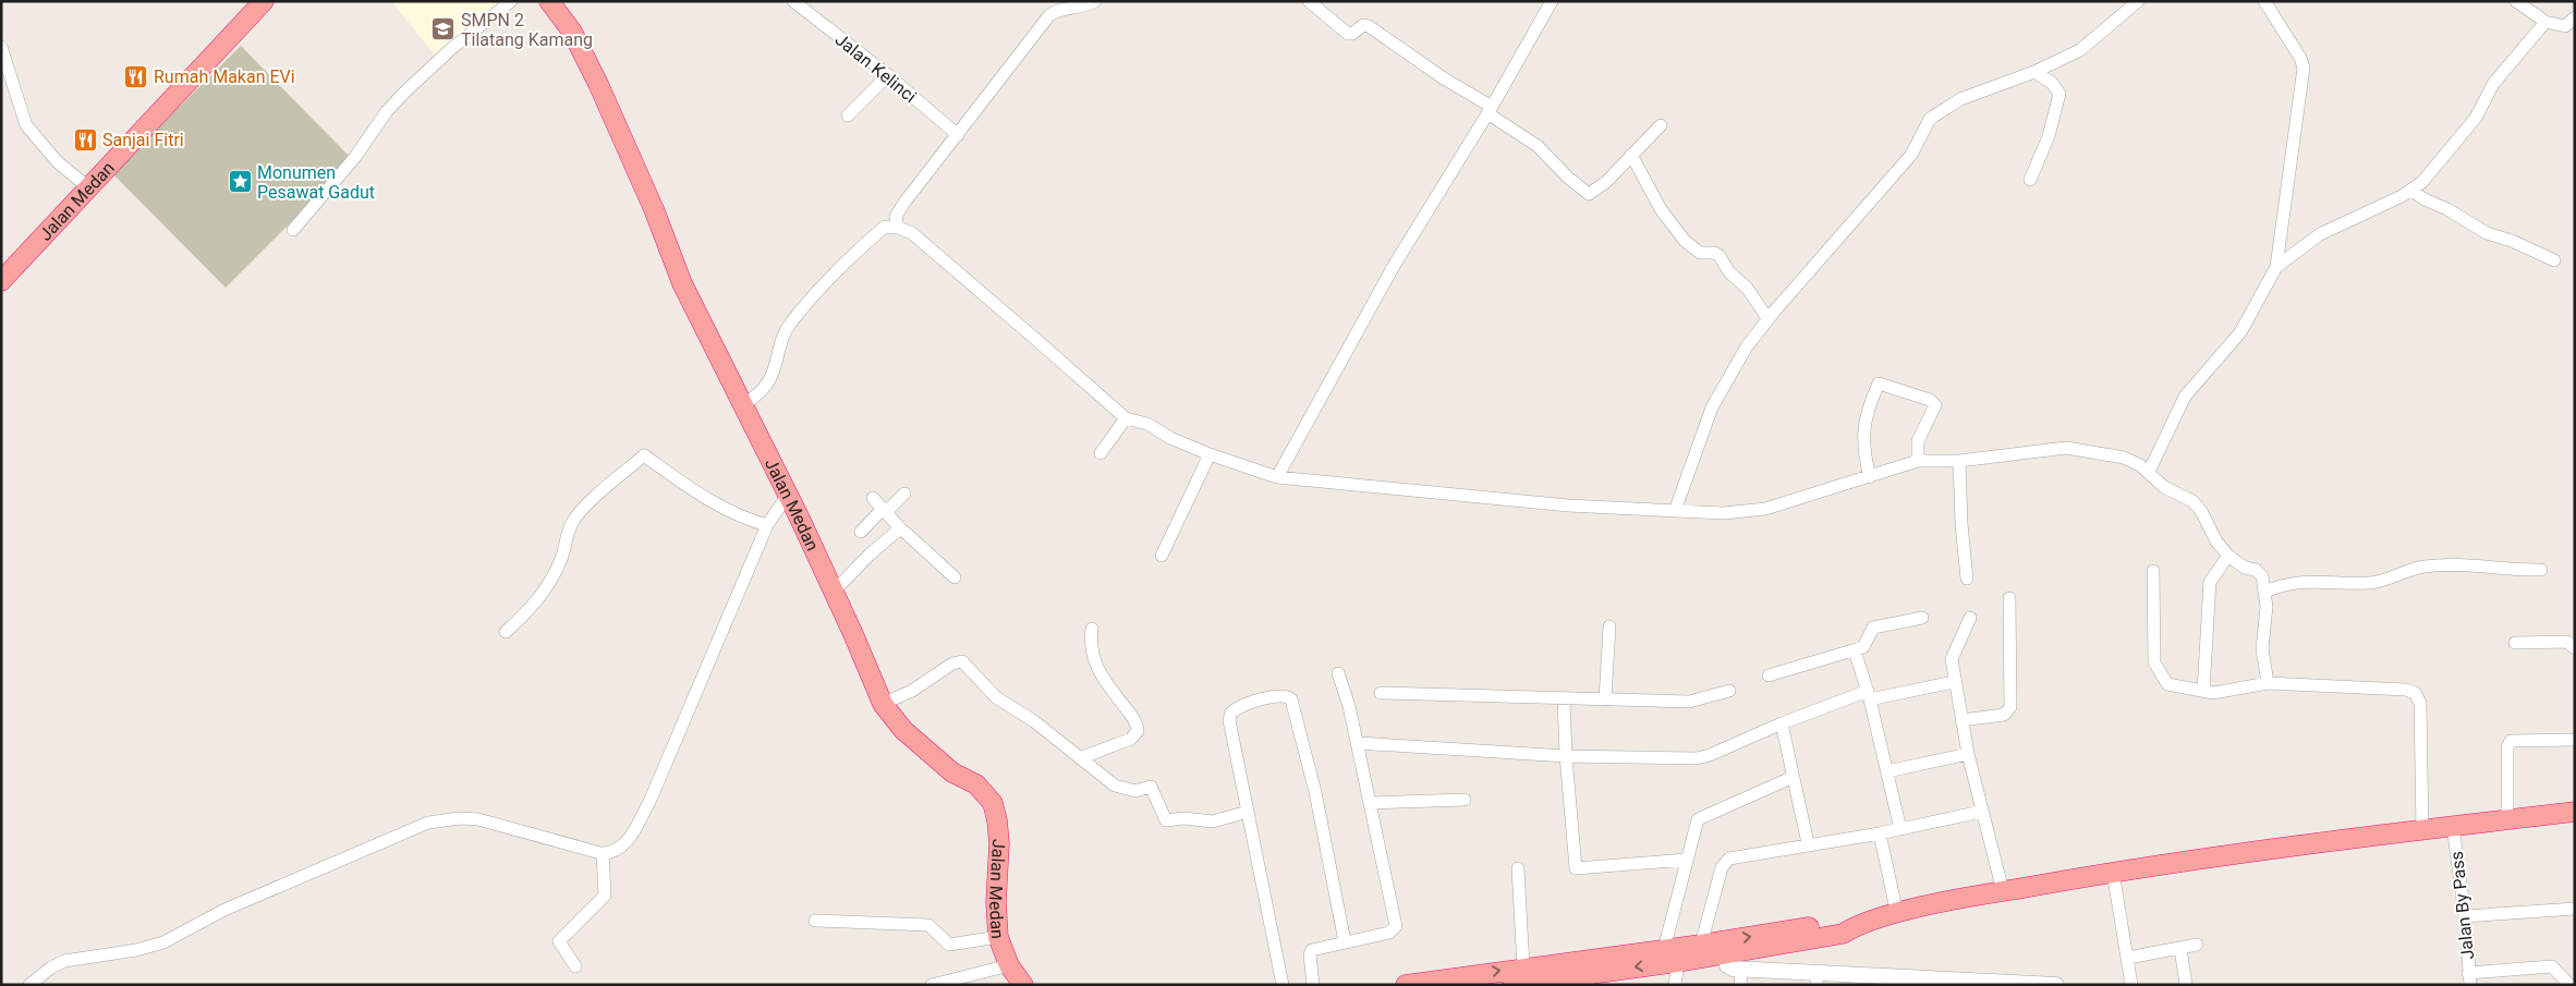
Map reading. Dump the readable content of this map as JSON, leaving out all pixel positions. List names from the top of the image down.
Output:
{
  "streets": {
    "highway": ["Jalan Medan"],
    "street": ["Jalan Kelinci", "Jalan By Pass"]
  },
  "places": {
    "school or university": ["SMPN 2 Tilatang Kamang"],
    "restaurant": ["Rumah Makan EVi", "Sanjai Fitri"],
    "place": ["Monumen Pesawat Gadut"]
  }
}
